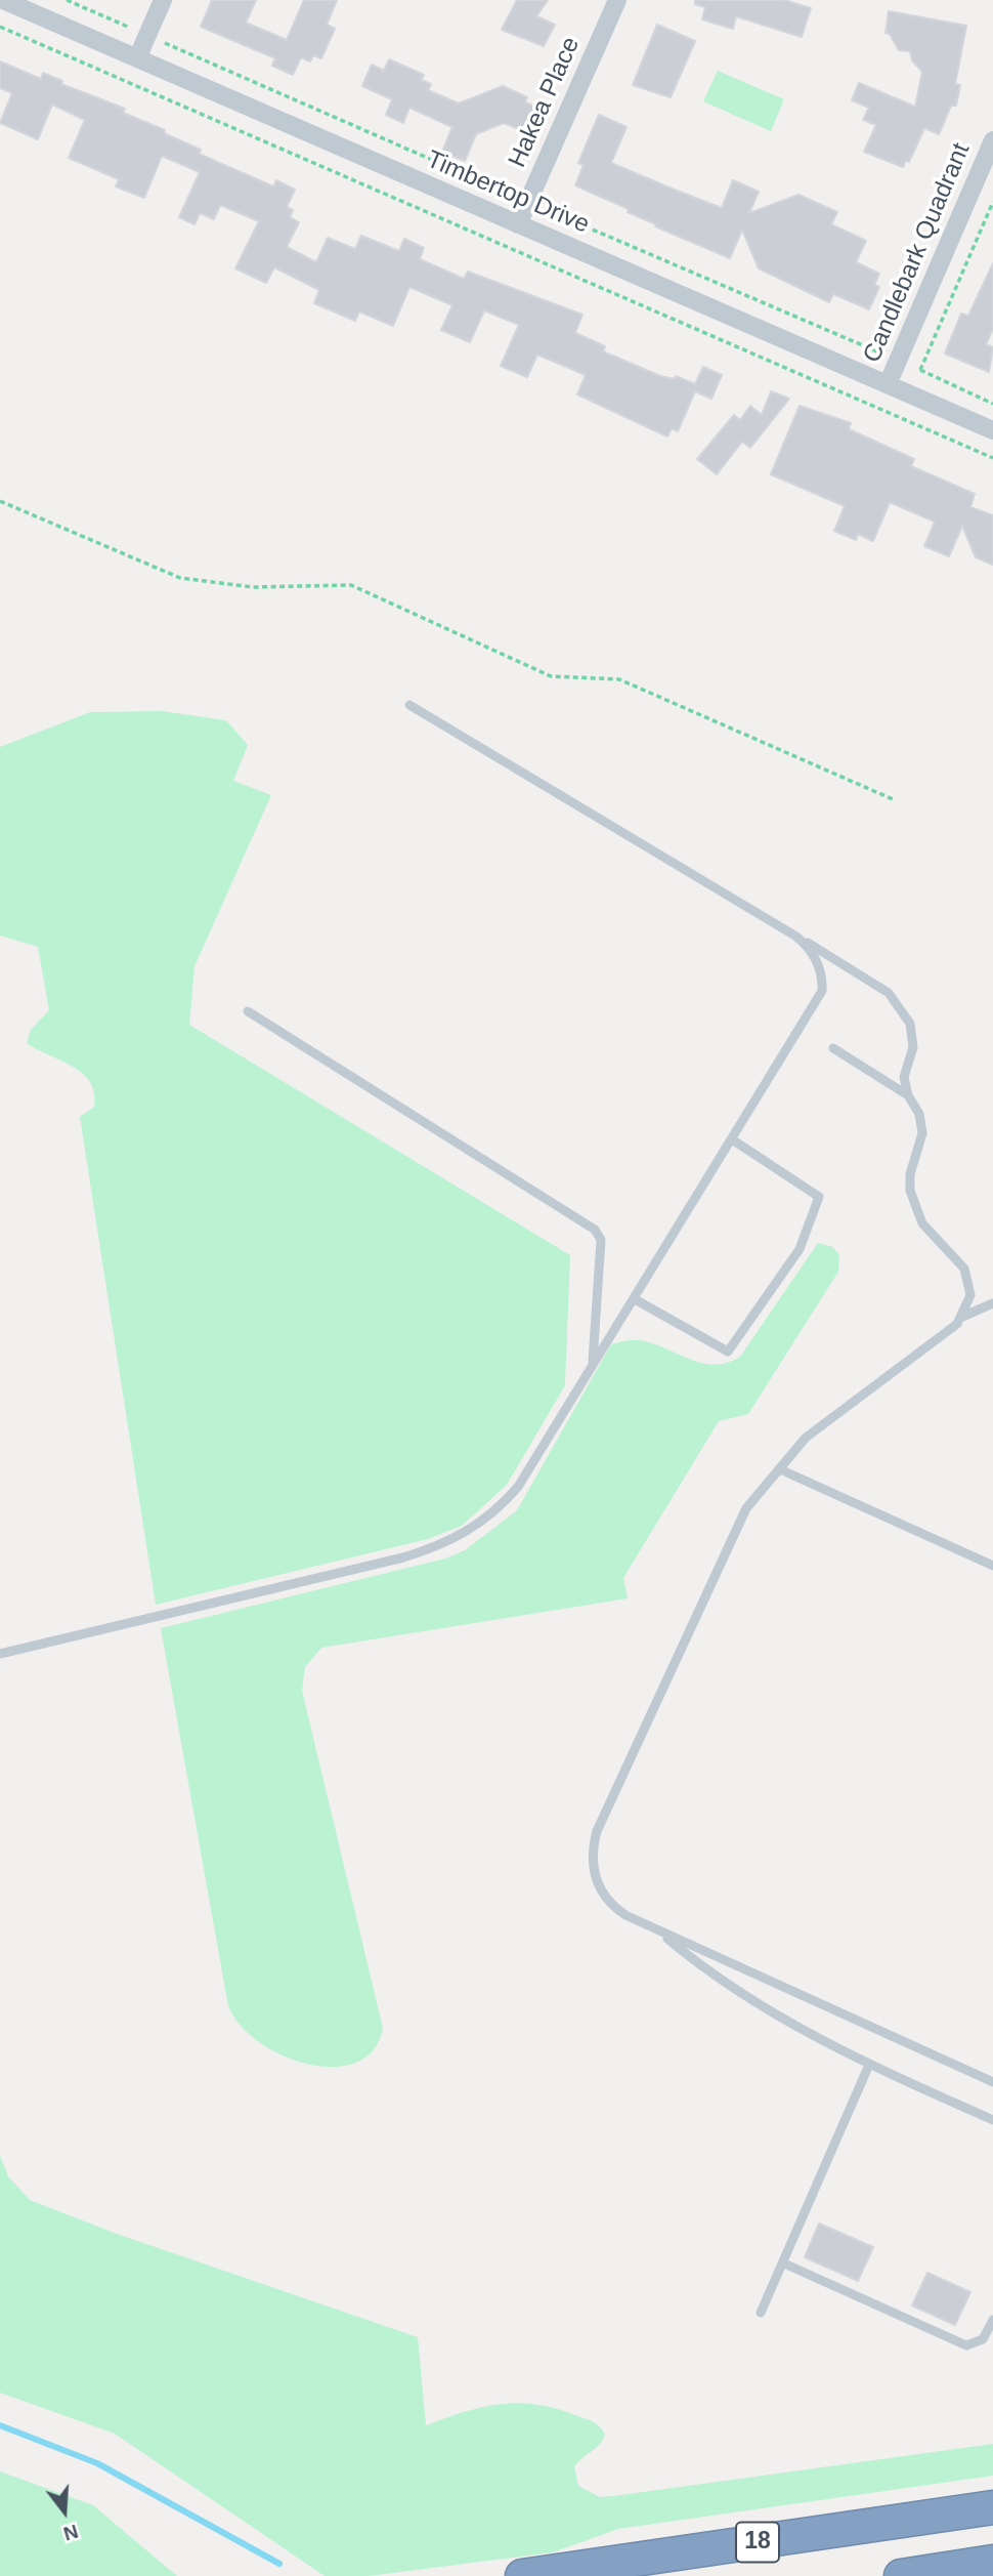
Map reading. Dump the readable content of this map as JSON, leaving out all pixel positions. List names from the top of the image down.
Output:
{
  "streets": {
    "highway": ["18"],
    "street": ["Hakea Place", "Timbertop Drive", "Candlebark Quadrant"]
  },
  "crossings": [
    ["Hakea Place", "Timbertop Drive"],
    ["Timbertop Drive", "Candlebark Quadrant"]
  ],
  "north": "bottom"
}
